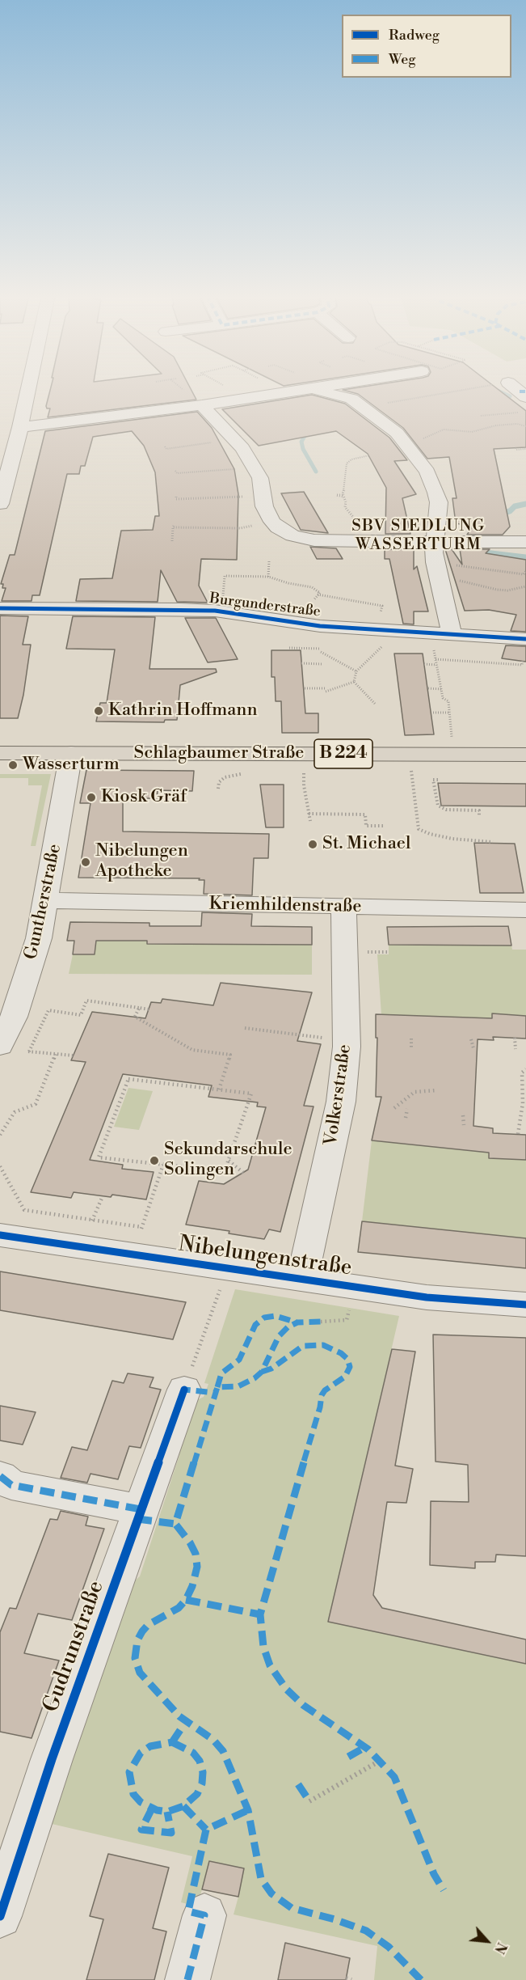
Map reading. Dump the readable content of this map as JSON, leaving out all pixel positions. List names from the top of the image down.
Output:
{
  "streets": {
    "main road": ["Schlagbaumer Straße", "B 224"],
    "street": [
      "Burgunderstraße",
      "Guntherstraße",
      "Kriemhildenstraße",
      "Volkerstraße",
      "Nibelungenstraße",
      "Gudrunstraße"
    ]
  },
  "crossings": [
    ["Schlagbaumer Straße", "Guntherstraße"],
    ["Guntherstraße", "Kriemhildenstraße"],
    ["Kriemhildenstraße", "Volkerstraße"],
    ["Volkerstraße", "Nibelungenstraße"]
  ],
  "districts": ["SBV SIEDLUNG WASSERTURM"],
  "places": [
    "Kathrin Hoffmann",
    "Wasserturm",
    "Kiosk Gräf",
    "St. Michael",
    "Nibelungen Apotheke",
    "Sekundarschule Solingen"
  ],
  "legend": ["Radweg", "Weg"],
  "north": "bottom right"
}
